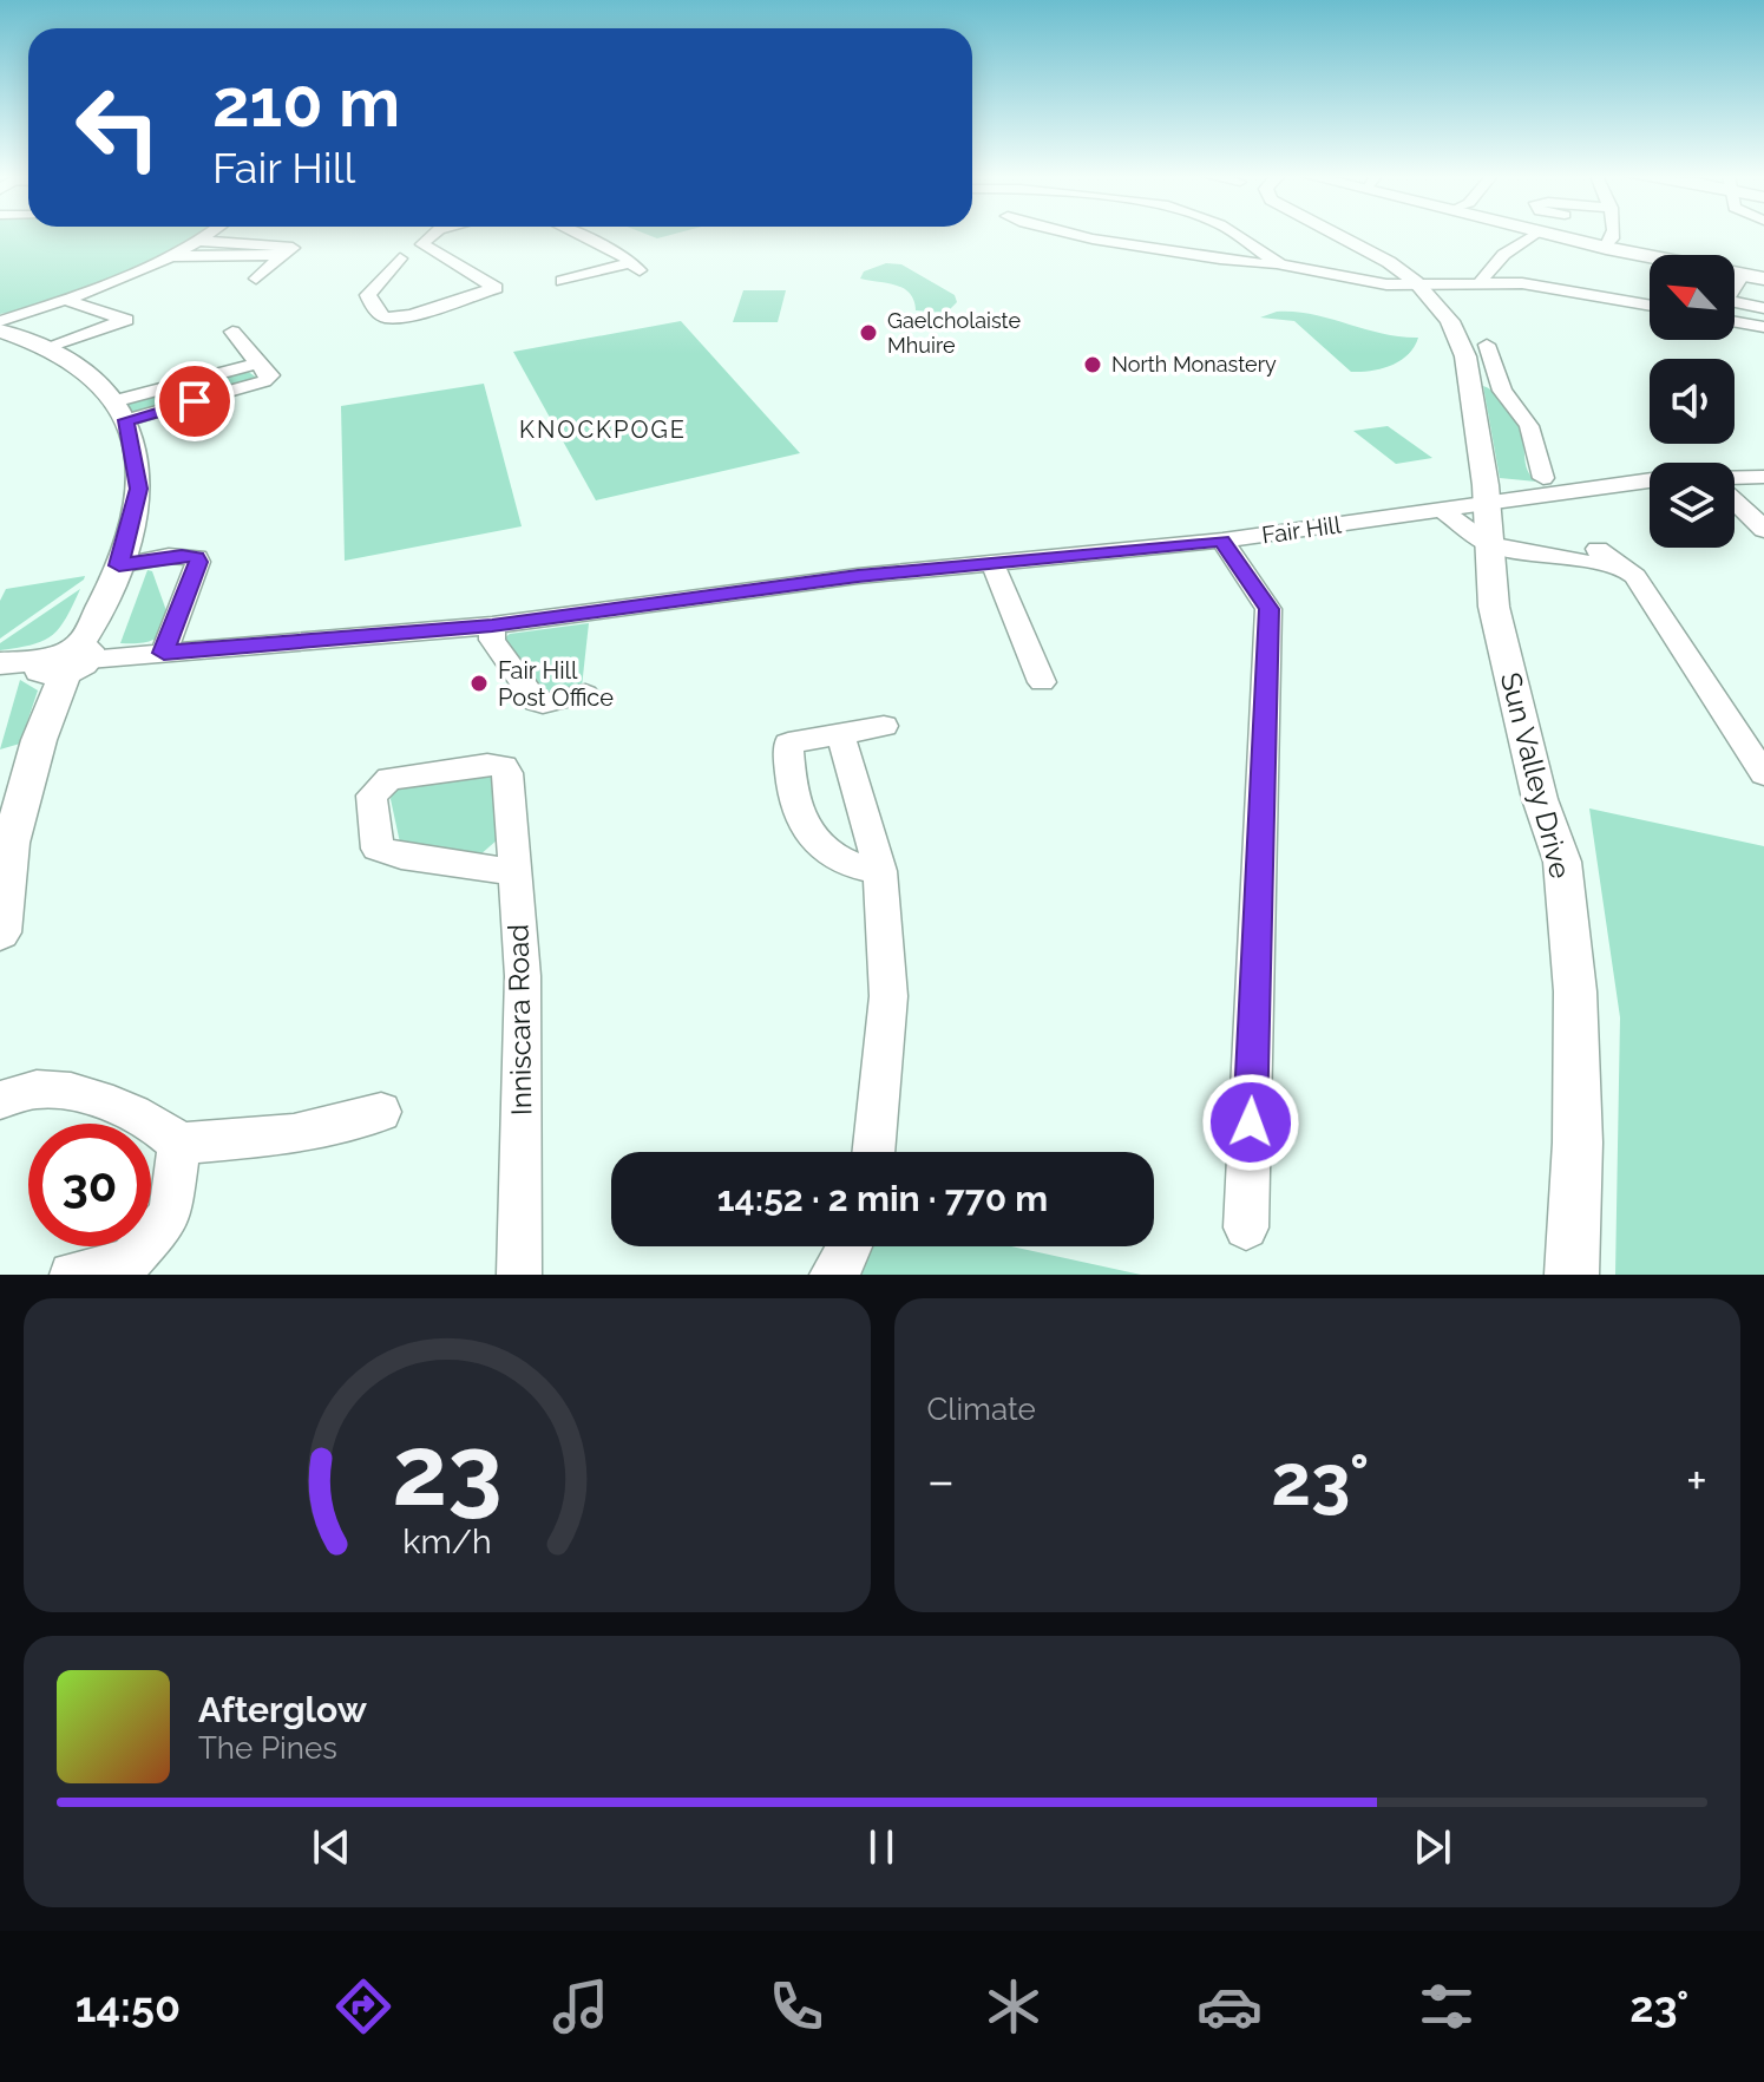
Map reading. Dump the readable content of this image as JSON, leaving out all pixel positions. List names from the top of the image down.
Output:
{
  "streets": {
    "street": ["Fair Hill", "Sun Valley Drive", "Inniscara Road"]
  },
  "crossings": [
    ["Fair Hill", "Sun Valley Drive"]
  ],
  "districts": ["KNOCKPOGE"],
  "places": ["Gaelcholaiste Mhuire", "North Monastery", "Fair Hill Post Office"],
  "north": "top left",
  "page": {
    "turn": ["210 m", "Fair Hill"],
    "limit": "30",
    "trip": "14:52 · 2 min · 770 m",
    "tile": "Climate",
    "heat": ["−", "23°", "+"],
    "song": ["Afterglow", "The Pines"],
    "tabs": ["14:50", "23°"],
    "gauge": ["23", "km/h"]
  }
}
